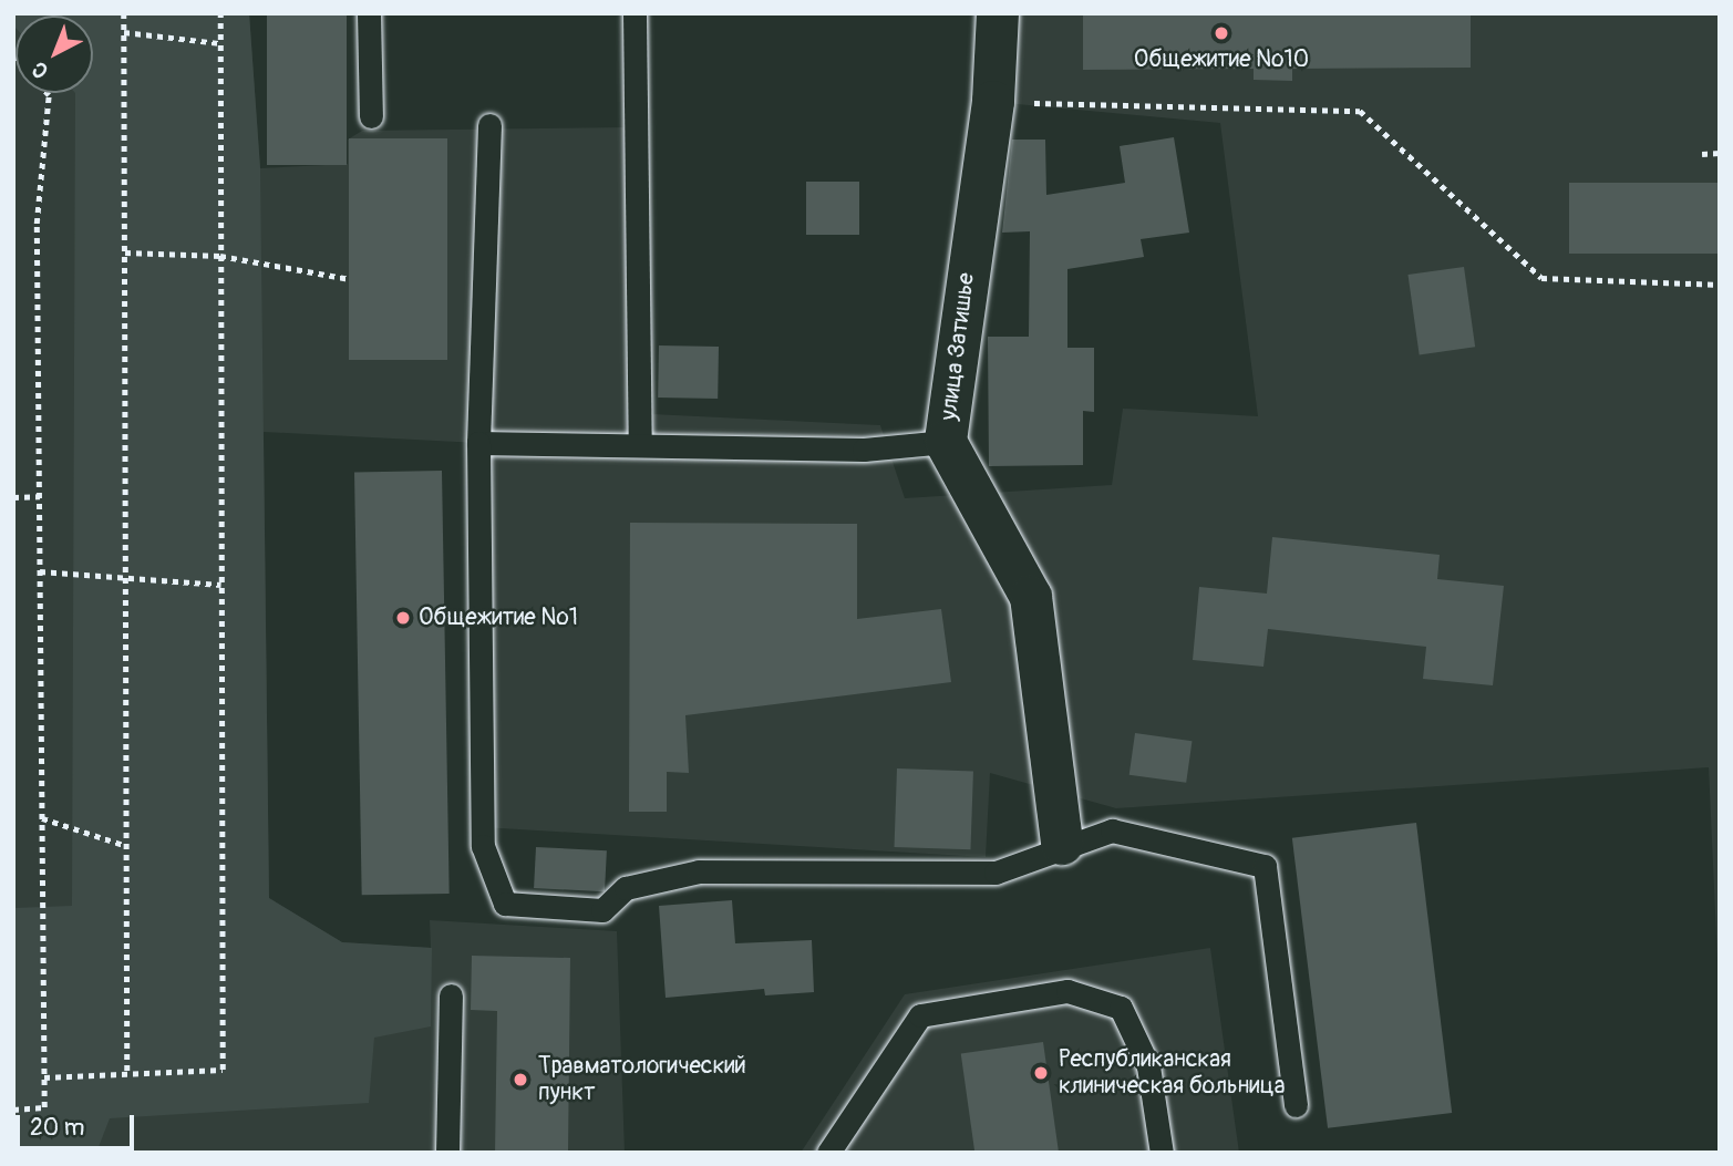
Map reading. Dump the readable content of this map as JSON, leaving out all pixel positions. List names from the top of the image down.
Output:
{
  "streets": {
    "street": ["улица Затишье"]
  },
  "places": [
    "Общежитие №10",
    "Общежитие №1",
    "Республиканская клиническая больница",
    "Травматологический пункт"
  ],
  "scale_bar": "20 m",
  "north": "bottom left"
}
